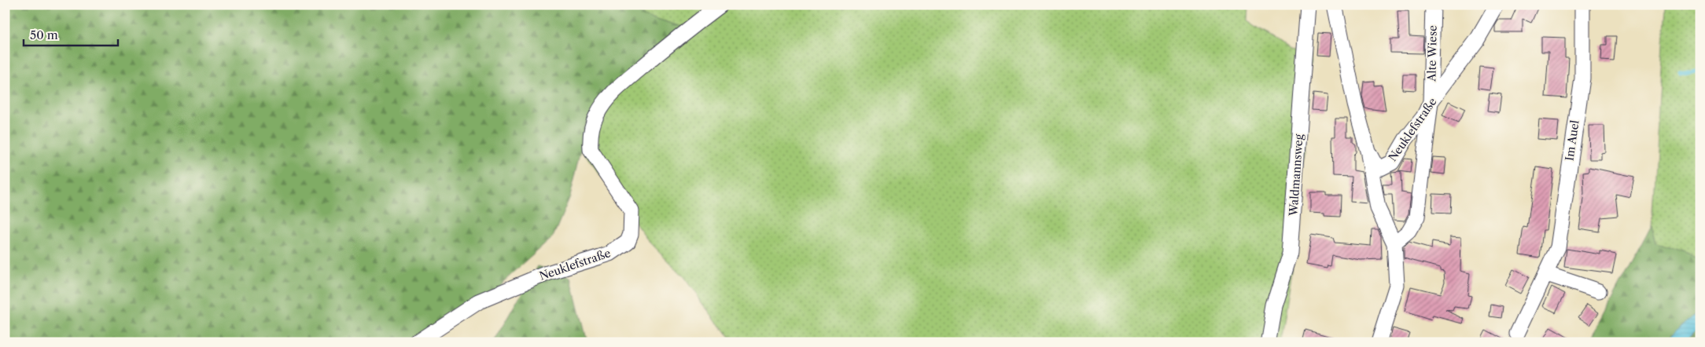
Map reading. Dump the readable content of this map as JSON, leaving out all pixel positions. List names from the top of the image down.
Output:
{
  "streets": {
    "street": [
      "Alte Wiese",
      "Neuklefstraße",
      "Im Auel",
      "Waldmannsweg"
    ]
  },
  "crossings": [
    ["Alte Wiese", "Neuklefstraße"]
  ],
  "scale_bar": "50 m"
}
